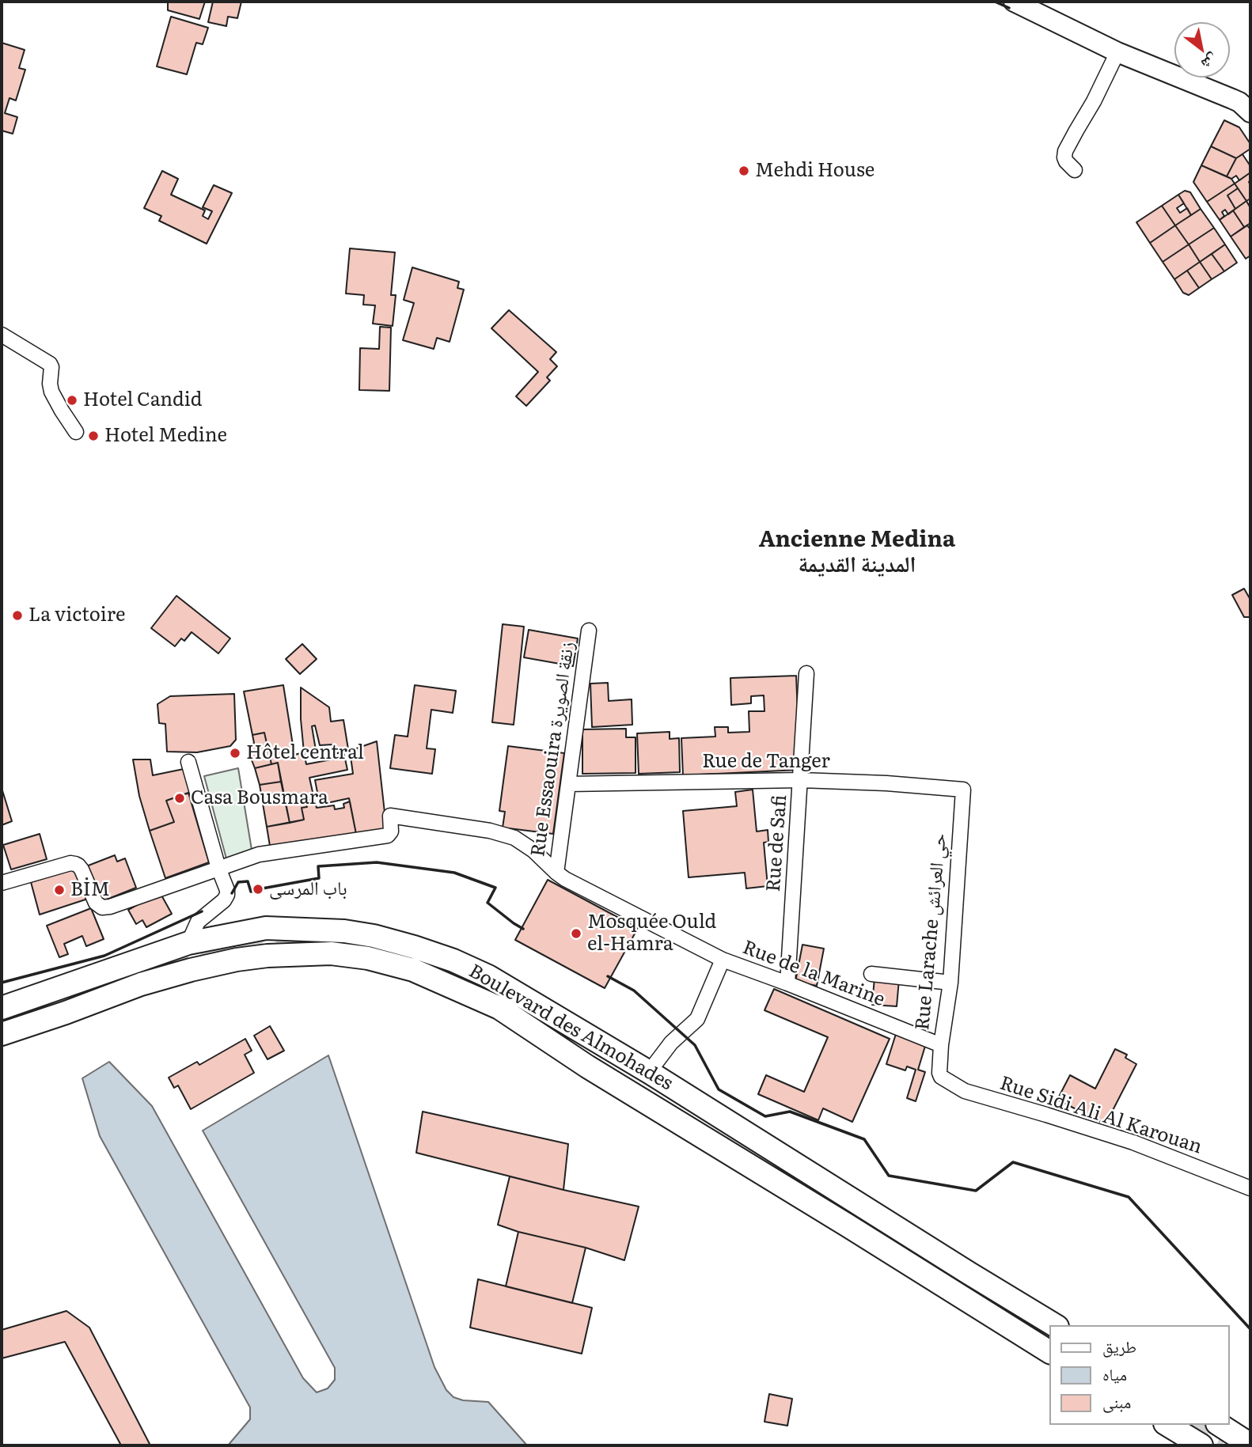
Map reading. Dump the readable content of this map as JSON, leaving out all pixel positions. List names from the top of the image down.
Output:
{
  "streets": {
    "main road": ["Boulevard des Almohades"],
    "street": [
      "Rue Essaouira زنقة الصويرة",
      "Rue de Tanger",
      "Rue de Safi",
      "Rue Larache حي العرائش",
      "Rue de la Marine",
      "Rue Sidi Ali Al Karouan"
    ]
  },
  "crossings": [
    ["Rue Essaouira زنقة الصويرة", "Rue de Tanger"],
    ["Rue Essaouira زنقة الصويرة", "Rue de la Marine"],
    ["Rue de Tanger", "Rue de Safi"],
    ["Rue de Tanger", "Rue Larache حي العرائش"],
    ["Rue de Safi", "Rue de la Marine"],
    ["Rue Larache حي العرائش", "Rue de la Marine"],
    ["Rue Larache حي العرائش", "Rue Sidi Ali Al Karouan"]
  ],
  "districts": ["Ancienne Medina المدينة القديمة"],
  "places": [
    "Mehdi House",
    "Hotel Candid",
    "Hotel Medine",
    "La victoire",
    "Hôtel central",
    "Casa Bousmara",
    "باب المرسى",
    "BİM",
    "Mosquée Ould el-Hamra"
  ],
  "legend": ["طريق", "مياه", "مبنى"],
  "north": "bottom right"
}
